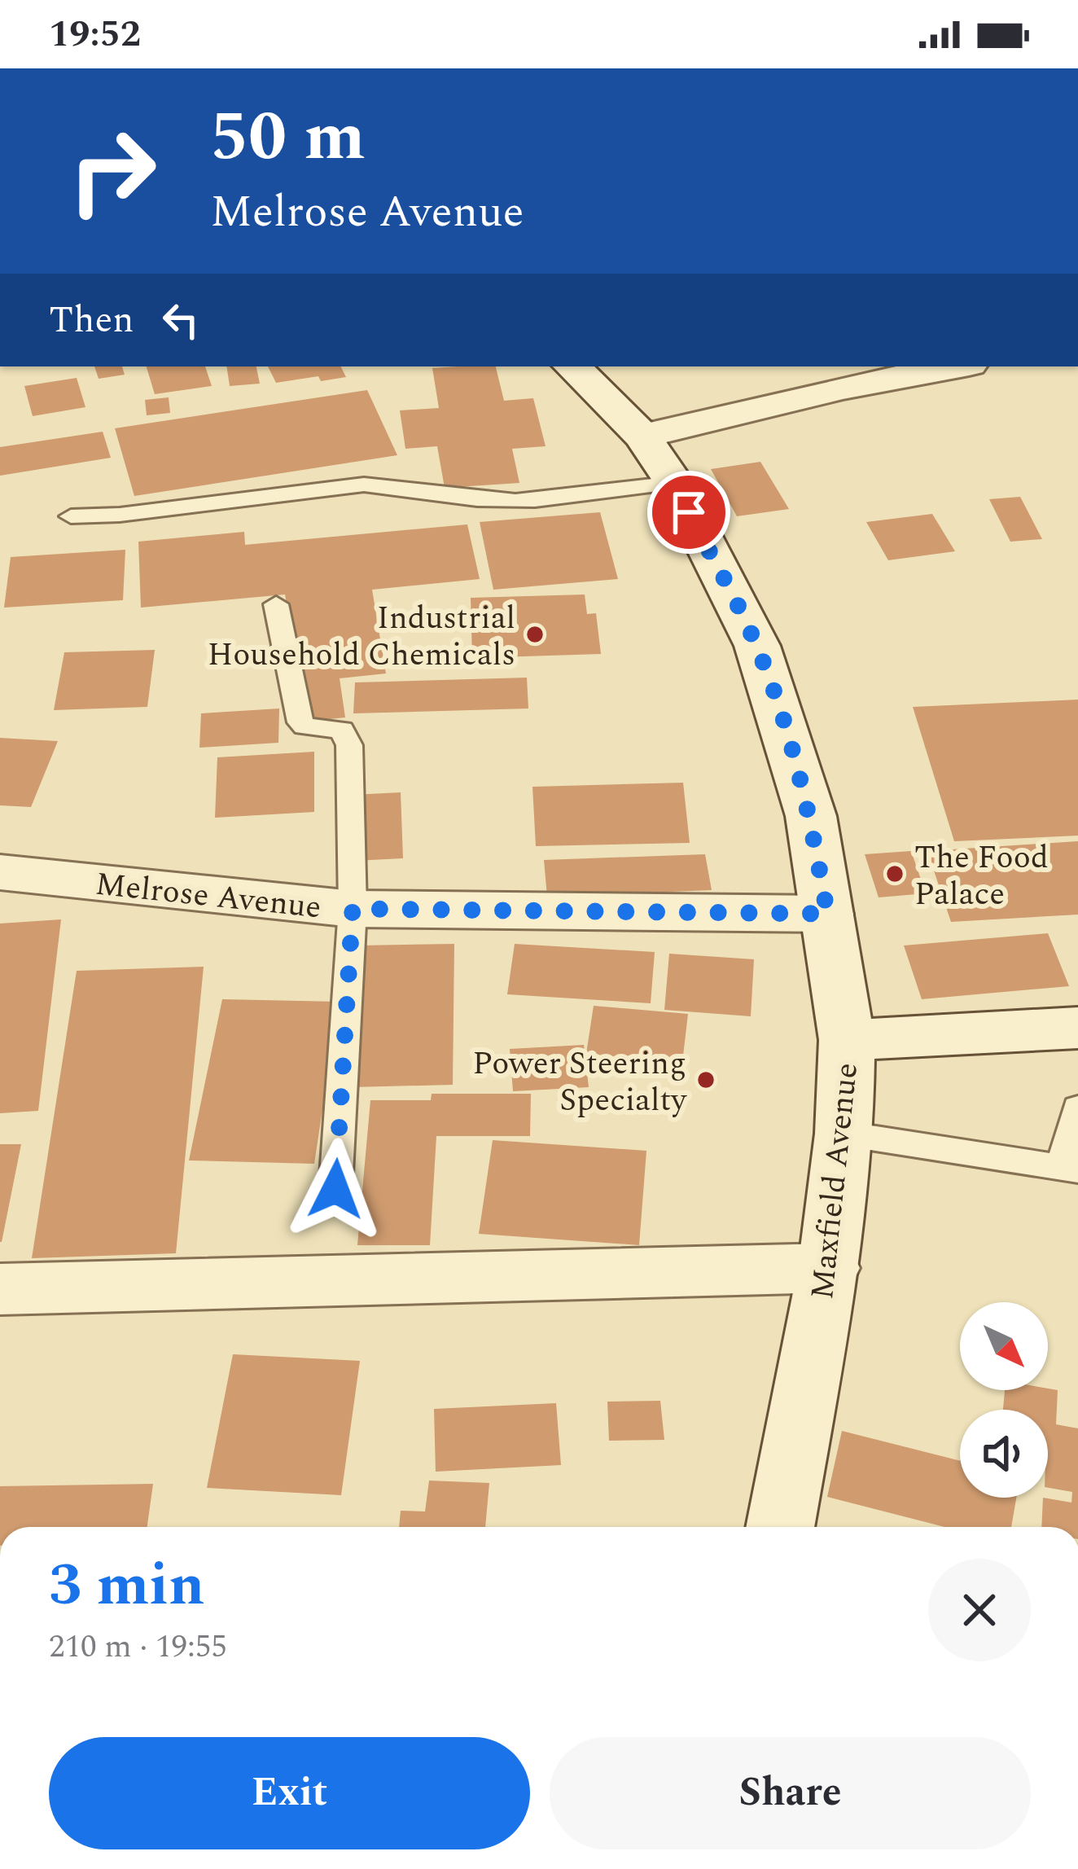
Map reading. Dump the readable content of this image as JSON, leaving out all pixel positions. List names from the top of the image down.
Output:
{
  "streets": {
    "street": ["Melrose Avenue", "Maxfield Avenue"]
  },
  "crossings": [
    ["Melrose Avenue", "Maxfield Avenue"]
  ],
  "places": ["Industrial Household Chemicals", "The Food Palace", "Power Steering Specialty"],
  "north": "bottom right",
  "page": {
    "status": "19:52",
    "turn": ["50 m", "Melrose Avenue"],
    "then": "Then",
    "heading": ["3 min", "210 m · 19:55"],
    "buttons": ["Exit", "Share"]
  }
}
